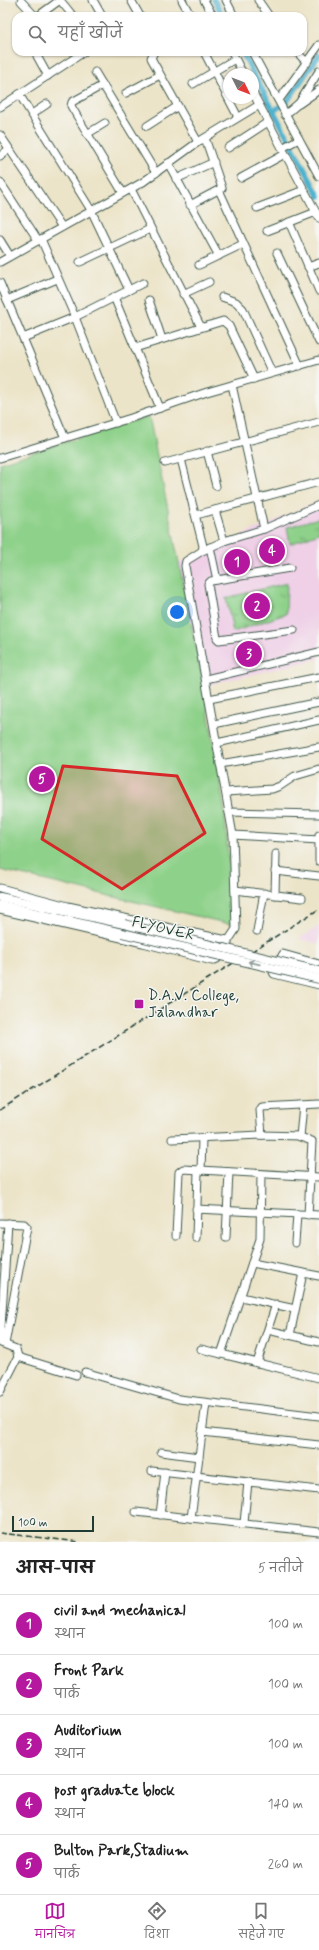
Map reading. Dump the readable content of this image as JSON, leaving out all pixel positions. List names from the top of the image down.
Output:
{
  "streets": {
    "main road": ["FLYOVER"]
  },
  "places": {
    "transit": ["D.A.V. College, Jalandhar"]
  },
  "scale_bar": "100 m",
  "north": "bottom right",
  "page": {
    "search": "यहाँ खोजें",
    "pins": [
      "4",
      "1",
      "2",
      "3",
      "5"
    ],
    "scale": "100 m",
    "heading": ["आस-पास", "5 नतीजे"],
    "list": [
      {
        "mark": "1",
        "name": "civil and mechanical",
        "note": "स्थान",
        "value": "100 m"
      },
      {
        "mark": "2",
        "name": "Front Park",
        "note": "पार्क",
        "value": "100 m"
      },
      {
        "mark": "3",
        "name": "Auditorium",
        "note": "स्थान",
        "value": "100 m"
      },
      {
        "mark": "4",
        "name": "post graduate block",
        "note": "स्थान",
        "value": "140 m"
      },
      {
        "mark": "5",
        "name": "Bulton Park,Stadium",
        "note": "पार्क",
        "value": "260 m"
      }
    ],
    "nav": ["मानचित्र", "दिशा", "सहेजे गए"]
  }
}
